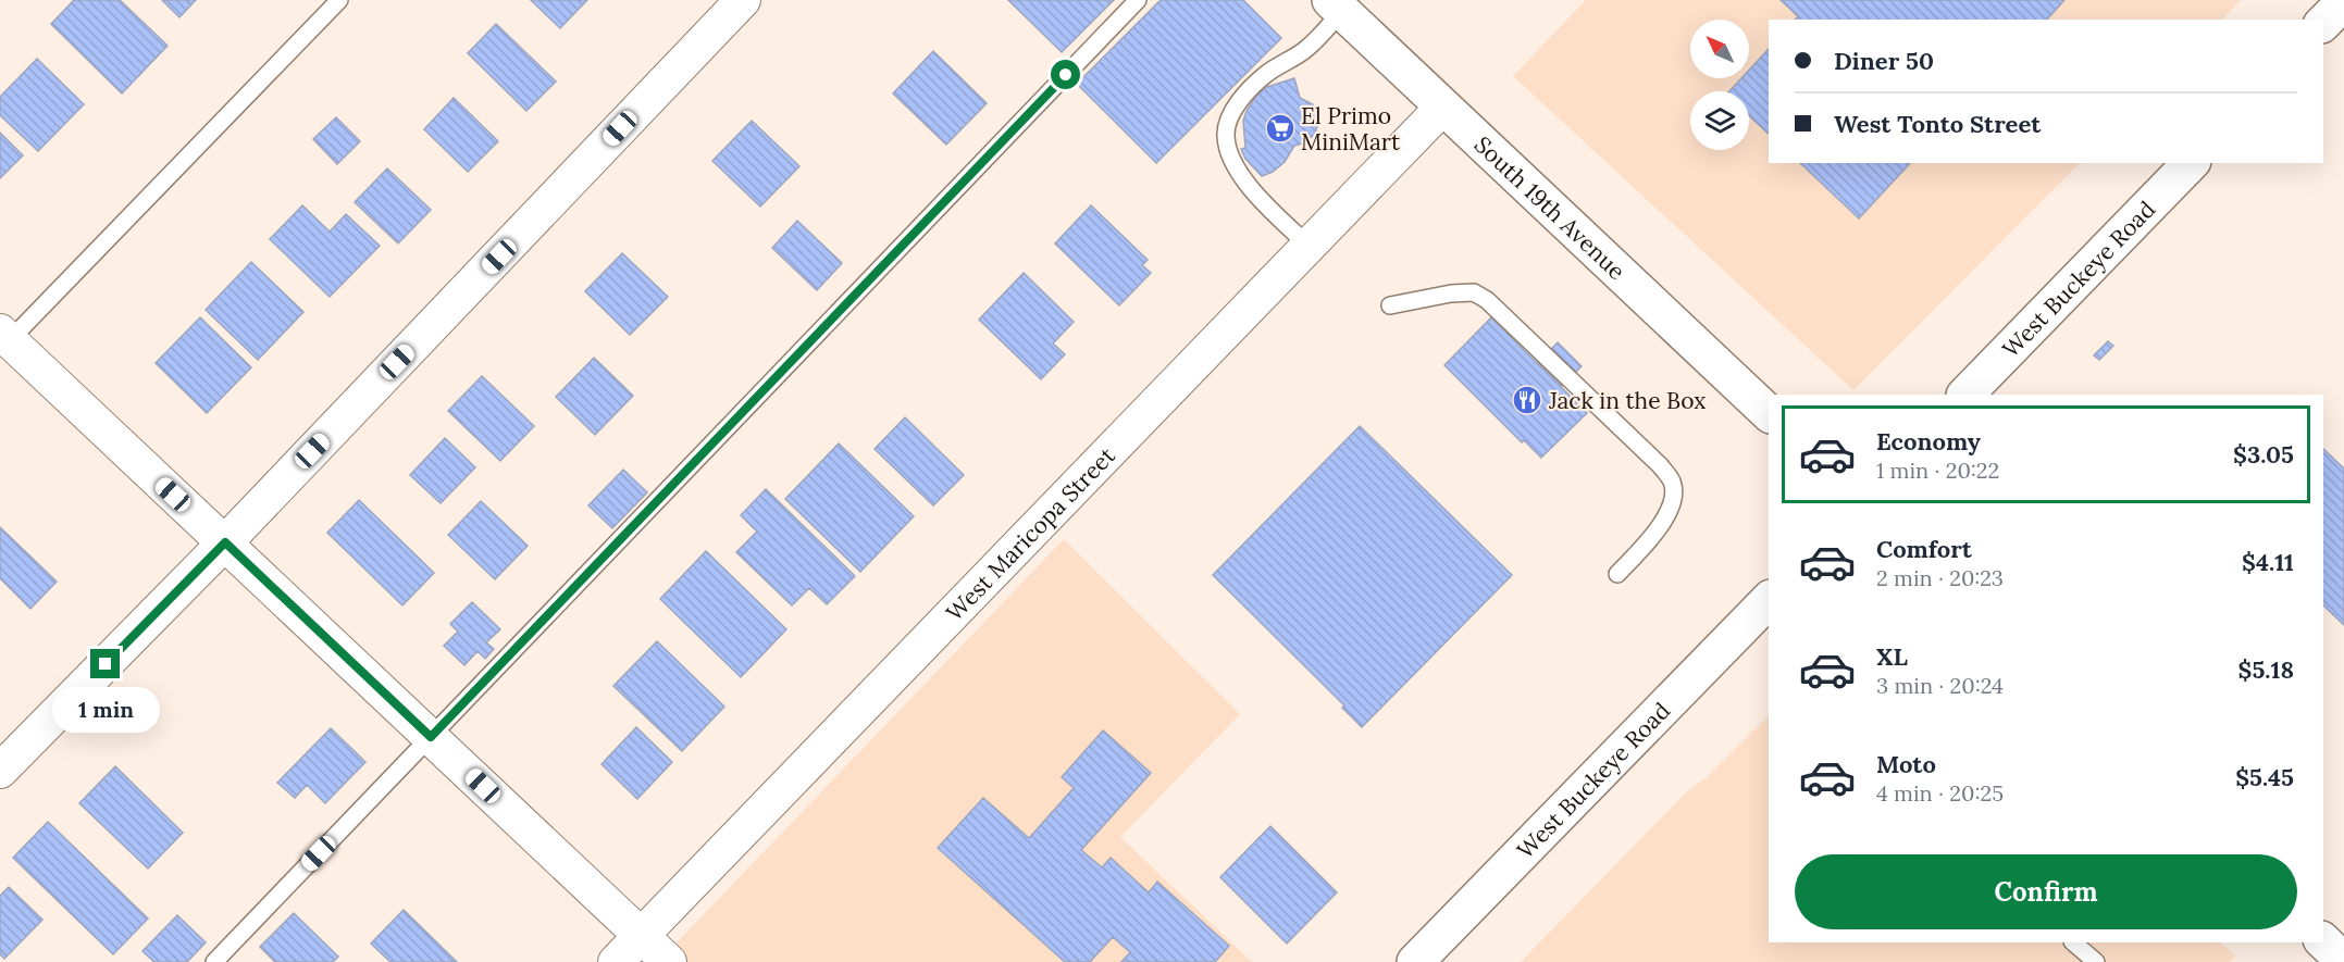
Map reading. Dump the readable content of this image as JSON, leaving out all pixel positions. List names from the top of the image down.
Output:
{
  "streets": {
    "main road": ["South 19th Avenue", "West Buckeye Road"],
    "street": ["West Maricopa Street"]
  },
  "crossings": [
    ["South 19th Avenue", "West Maricopa Street"]
  ],
  "places": {
    "supermarket": ["El Primo MiniMart"],
    "restaurant": ["Jack in the Box"]
  },
  "north": "top left",
  "page": {
    "banner": ["Diner 50", "West Tonto Street"],
    "list": [
      {
        "name": "Economy",
        "note": "1 min · 20:22",
        "value": "$3.05"
      },
      {
        "name": "Comfort",
        "note": "2 min · 20:23",
        "value": "$4.11"
      },
      {
        "name": "XL",
        "note": "3 min · 20:24",
        "value": "$5.18"
      },
      {
        "name": "Moto",
        "note": "4 min · 20:25",
        "value": "$5.45"
      }
    ],
    "bubble": "1 min",
    "buttons": "Confirm"
  }
}
